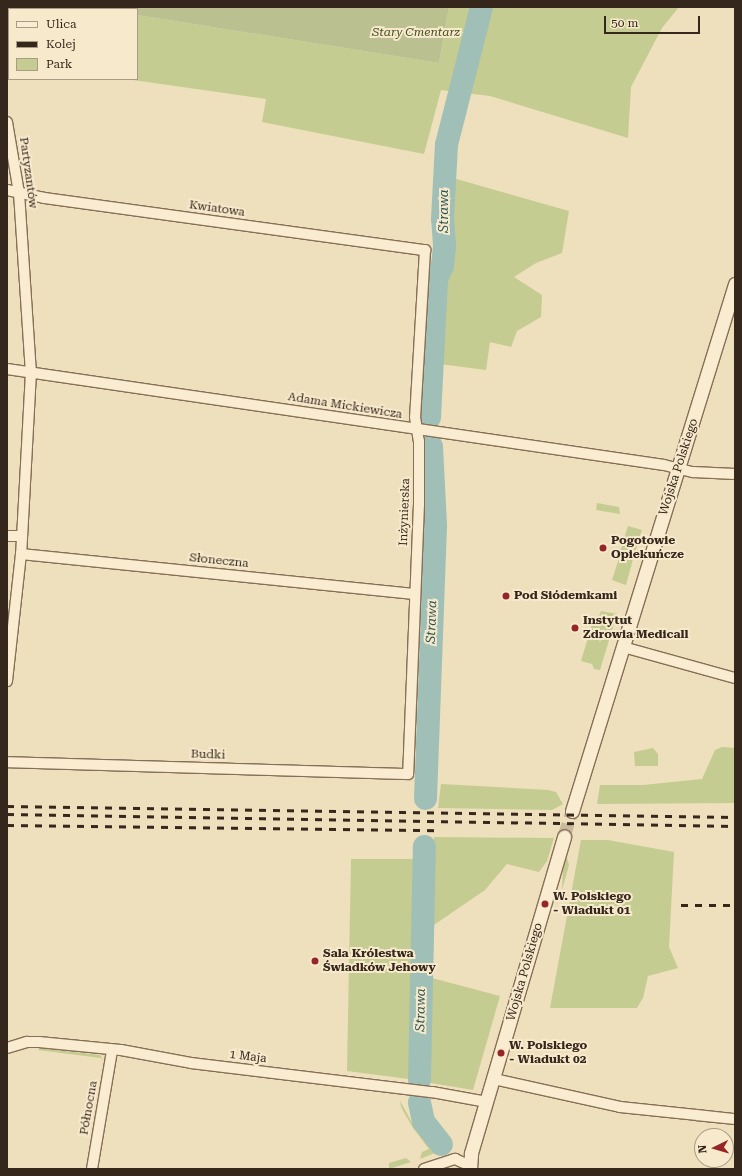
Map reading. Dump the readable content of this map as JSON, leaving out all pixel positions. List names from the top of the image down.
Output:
{
  "streets": {
    "street": [
      "Partyzantów",
      "Kwiatowa",
      "Adama Mickiewicza",
      "Wojska Polskiego",
      "Inżynierska",
      "Słoneczna",
      "Budki",
      "1 Maja",
      "Północna"
    ]
  },
  "crossings": [
    ["Partyzantów", "Kwiatowa"],
    ["Partyzantów", "Adama Mickiewicza"],
    ["Partyzantów", "Słoneczna"],
    ["Kwiatowa", "Inżynierska"],
    ["Adama Mickiewicza", "Wojska Polskiego"],
    ["Adama Mickiewicza", "Inżynierska"],
    ["Wojska Polskiego", "1 Maja"],
    ["Inżynierska", "Słoneczna"],
    ["Inżynierska", "Budki"],
    ["1 Maja", "Północna"]
  ],
  "water": ["Strawa"],
  "parks": ["Stary Cmentarz"],
  "places": [
    "Pogotowie Opiekuńcze",
    "Pod Siódemkami",
    "Instytut Zdrowia Medicall",
    "W. Polskiego - Wiadukt 01",
    "Sala Królestwa Świadków Jehowy",
    "W. Polskiego - Wiadukt 02"
  ],
  "legend": ["Ulica", "Kolej", "Park"],
  "scale_bar": "50 m",
  "north": "left"
}
